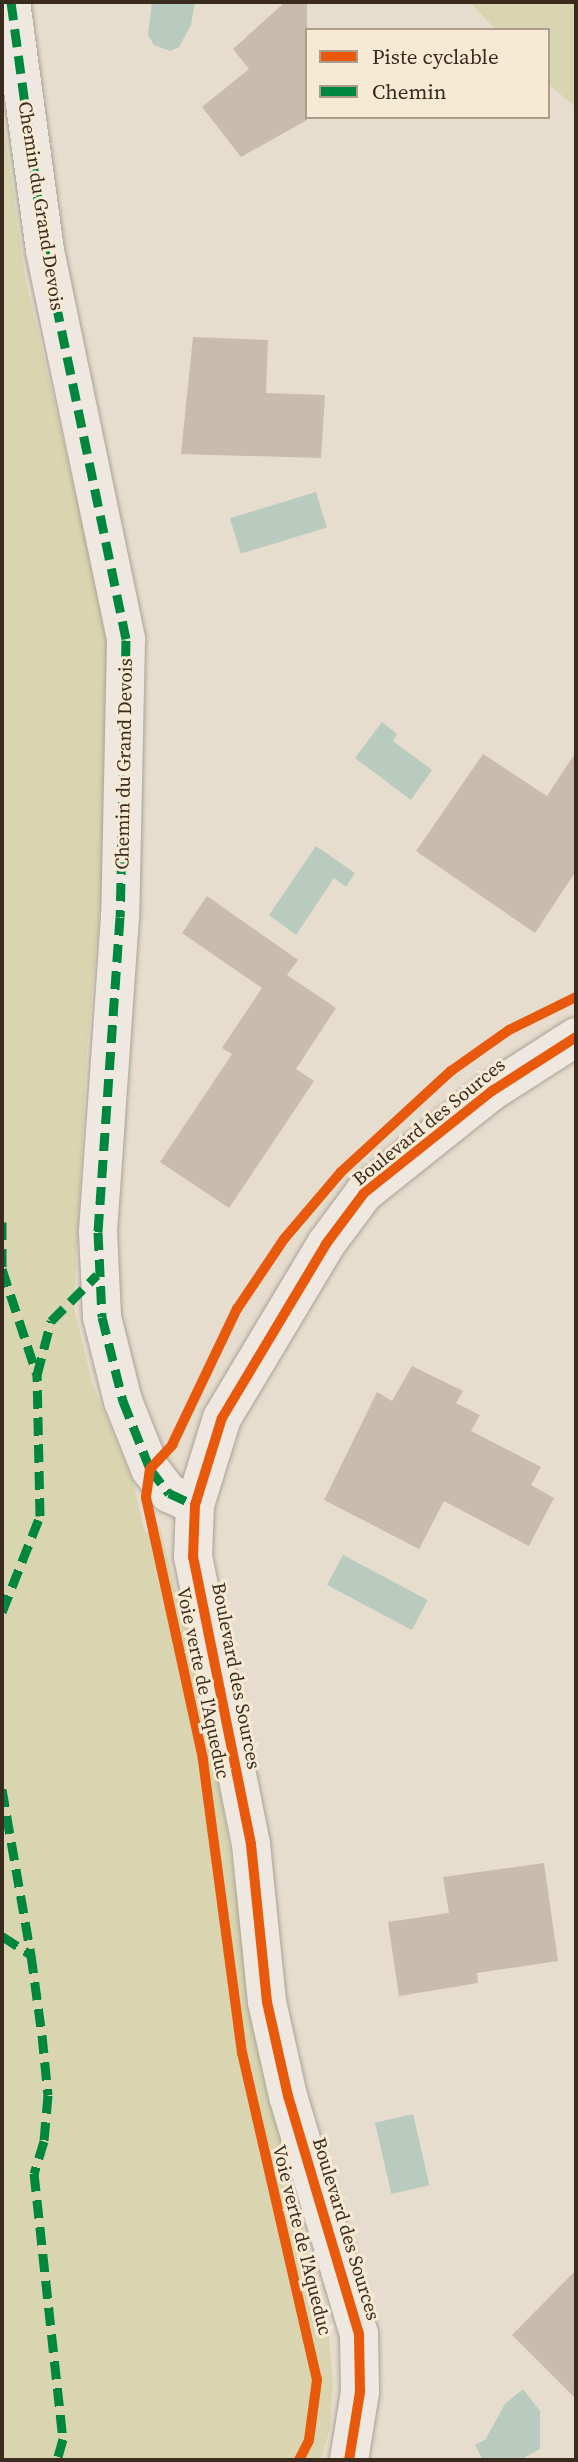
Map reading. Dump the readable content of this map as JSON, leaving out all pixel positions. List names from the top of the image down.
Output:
{
  "streets": {
    "street": ["Chemin du Grand Devois", "Boulevard des Sources"],
    "cycle path": ["Voie verte de l'Aqueduc"]
  },
  "crossings": [
    ["Chemin du Grand Devois", "Boulevard des Sources"]
  ],
  "legend": ["Piste cyclable", "Chemin"]
}
